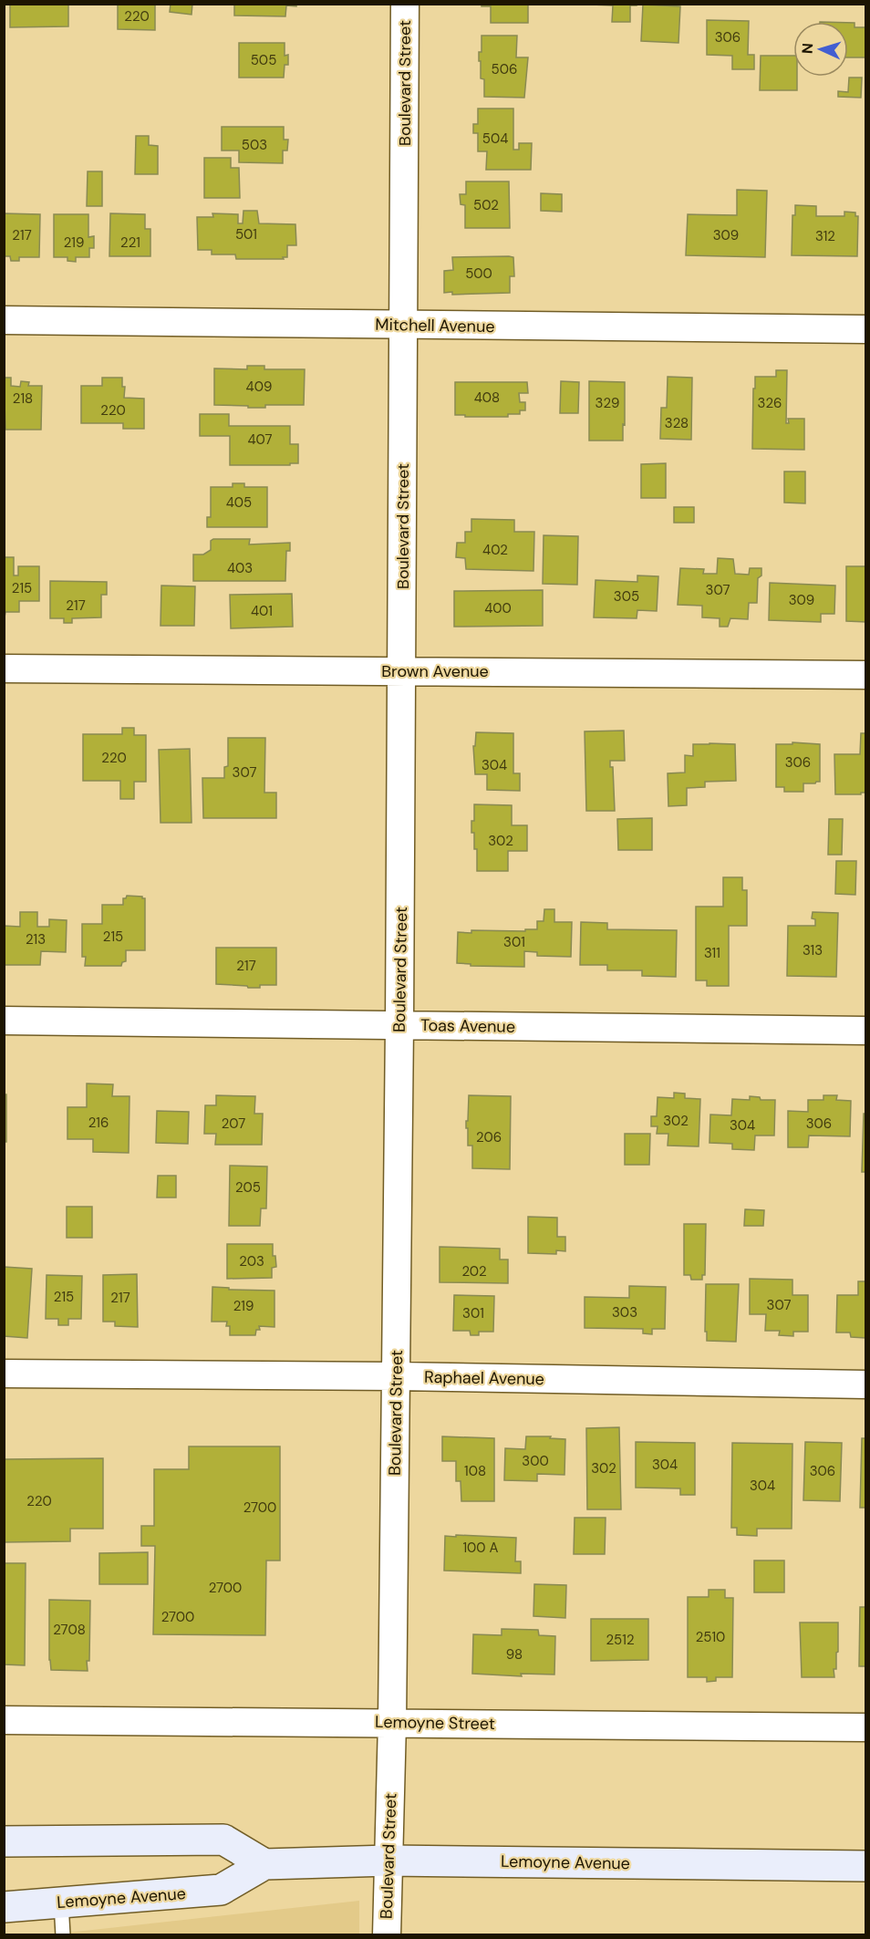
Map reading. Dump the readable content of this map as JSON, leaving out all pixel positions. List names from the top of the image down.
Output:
{
  "streets": {
    "street": [
      "Boulevard Street",
      "Mitchell Avenue",
      "Brown Avenue",
      "Toas Avenue",
      "Raphael Avenue",
      "Lemoyne Street",
      "Lemoyne Avenue"
    ]
  },
  "crossings": [
    ["Boulevard Street", "Mitchell Avenue"],
    ["Boulevard Street", "Brown Avenue"],
    ["Boulevard Street", "Toas Avenue"],
    ["Boulevard Street", "Raphael Avenue"],
    ["Boulevard Street", "Lemoyne Street"],
    ["Boulevard Street", "Lemoyne Avenue"]
  ],
  "house_numbers": [
    "220",
    "306",
    "505",
    "506",
    "504",
    "503",
    "502",
    "501",
    "217",
    "309",
    "312",
    "219",
    "221",
    "500",
    "409",
    "408",
    "218",
    "329",
    "326",
    "220",
    "328",
    "407",
    "405",
    "402",
    "403",
    "215",
    "307",
    "305",
    "309",
    "217",
    "400",
    "401",
    "220",
    "306",
    "304",
    "307",
    "302",
    "215",
    "213",
    "301",
    "313",
    "311",
    "217",
    "302",
    "216",
    "207",
    "306",
    "304",
    "206",
    "205",
    "203",
    "202",
    "215",
    "217",
    "307",
    "219",
    "303",
    "301",
    "300",
    "304",
    "302",
    "108",
    "306",
    "304",
    "220",
    "2700",
    "100 A",
    "2700",
    "2700",
    "2708",
    "2510",
    "2512",
    "98"
  ],
  "north": "left"
}
